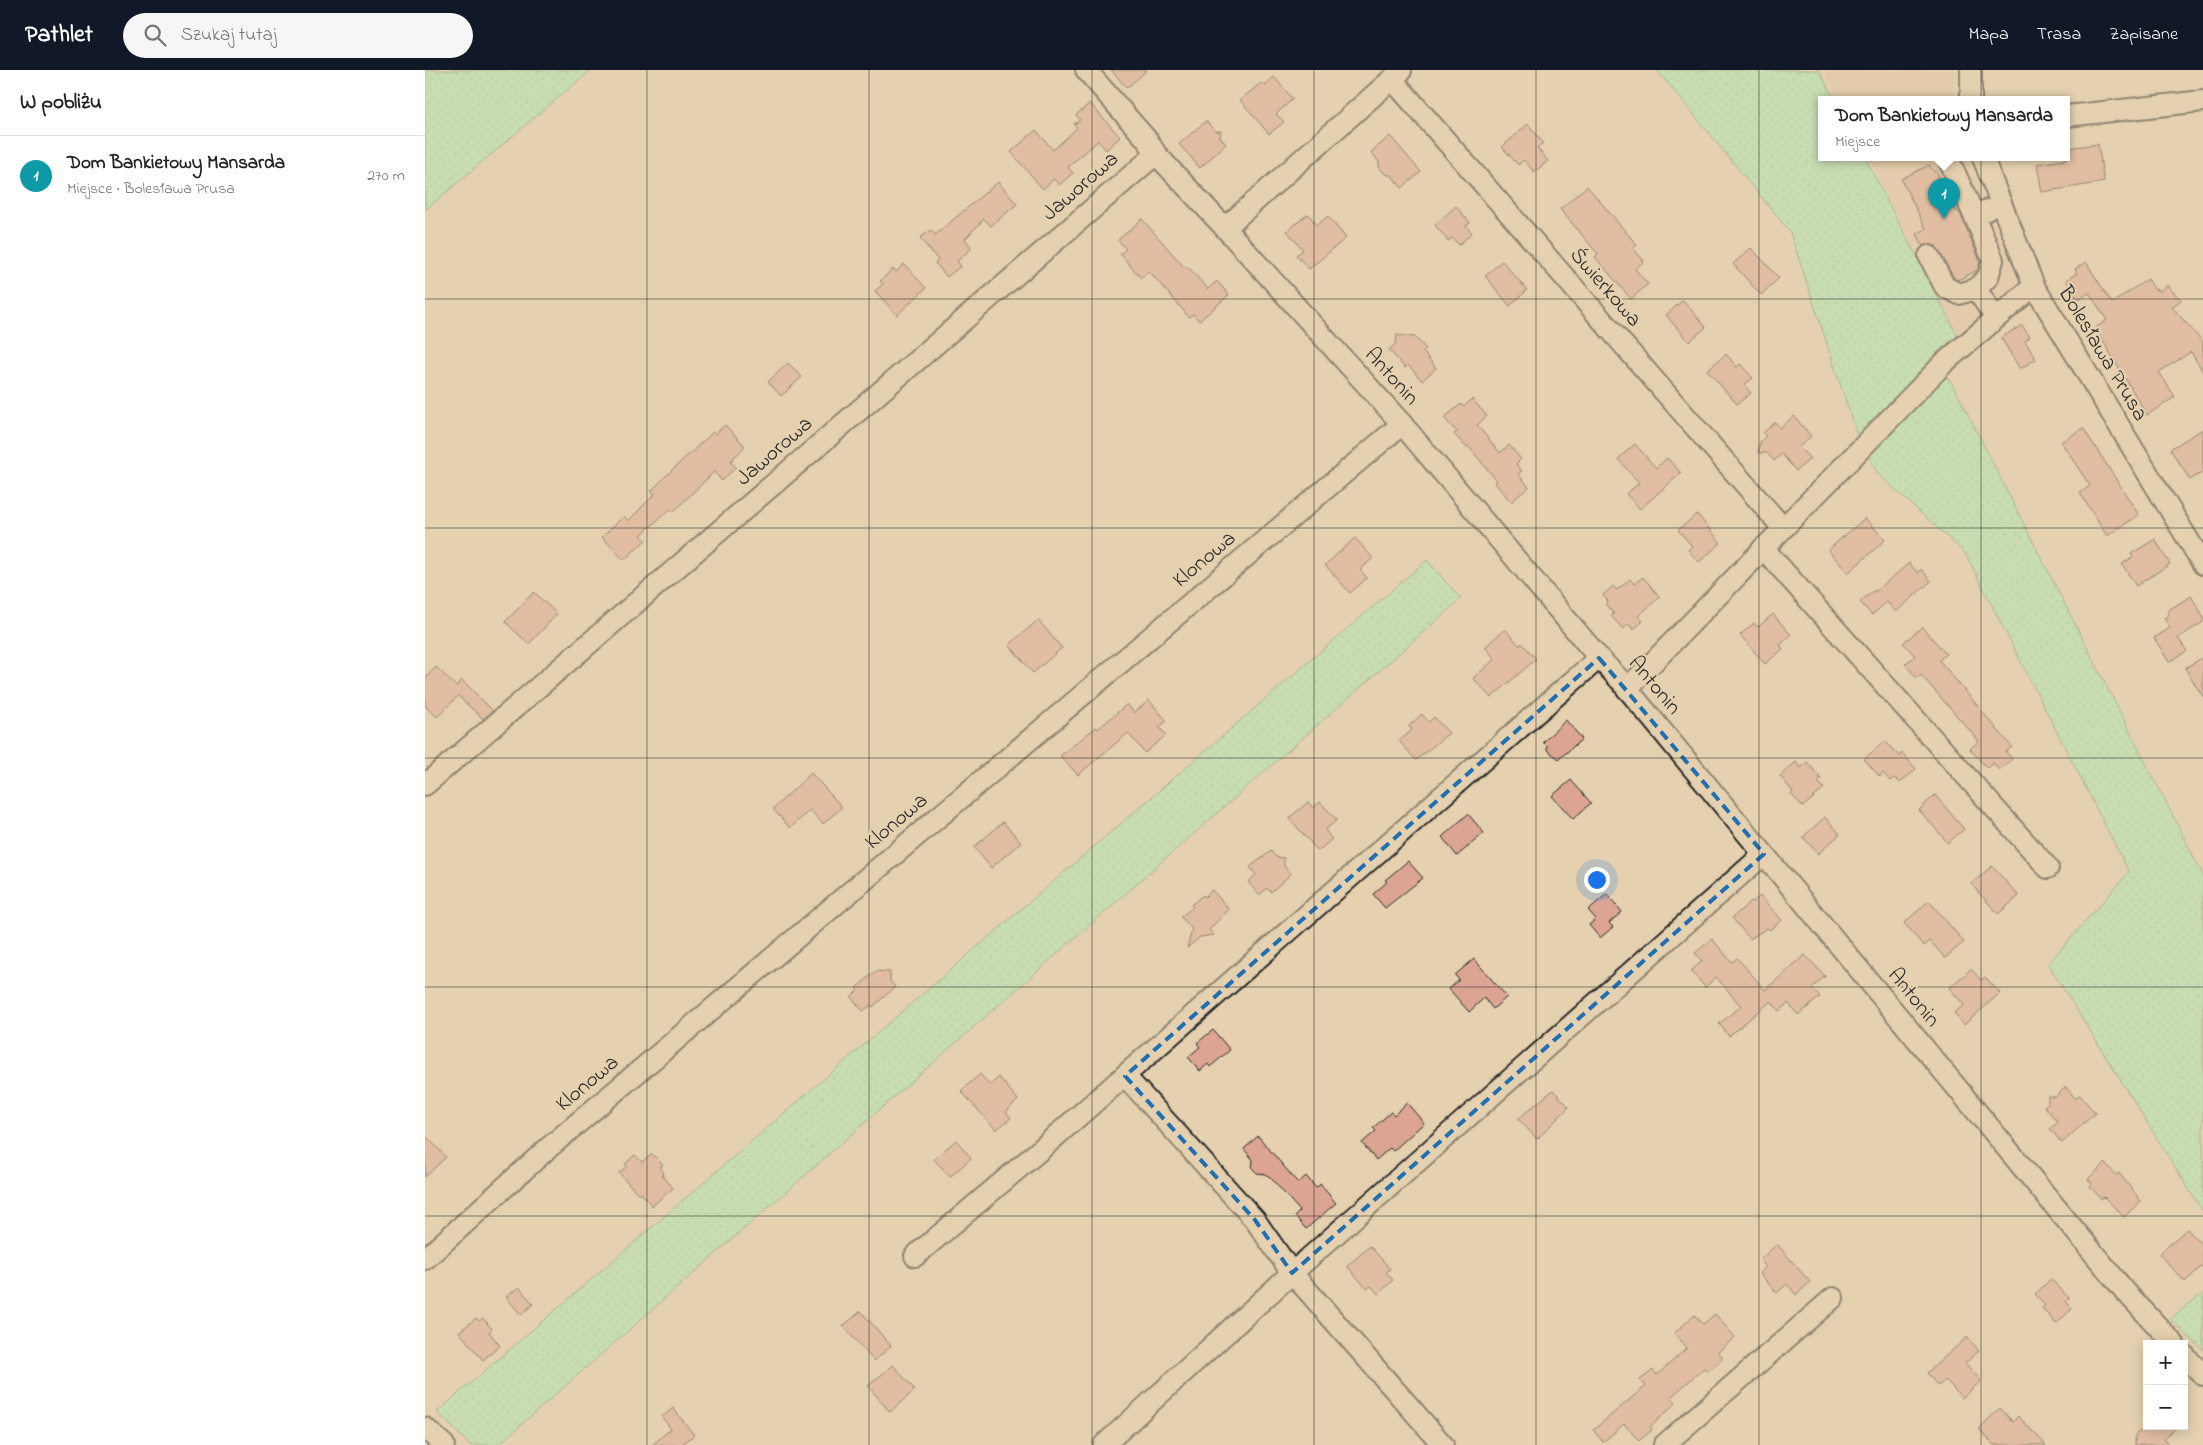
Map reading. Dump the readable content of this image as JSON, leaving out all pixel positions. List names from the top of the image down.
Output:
{
  "streets": {
    "street": [
      "Jaworowa",
      "Świerkowa",
      "Bolesława Prusa",
      "Antonin",
      "Klonowa"
    ]
  },
  "crossings": [
    ["Jaworowa", "Antonin"],
    ["Świerkowa", "Antonin"],
    ["Antonin", "Klonowa"]
  ],
  "page": {
    "header": "Pathlet",
    "search": "Szukaj tutaj",
    "nav": ["Mapa", "Trasa", "Zapisane"],
    "heading": "W pobliżu",
    "popup": ["Dom Bankietowy Mansarda", "Miejsce"],
    "list": [
      {
        "mark": "1",
        "name": "Dom Bankietowy Mansarda",
        "note": "Miejsce · Bolesława Prusa",
        "value": "270 m"
      }
    ],
    "pins": "1",
    "map_buttons": ["+", "−"]
  }
}
